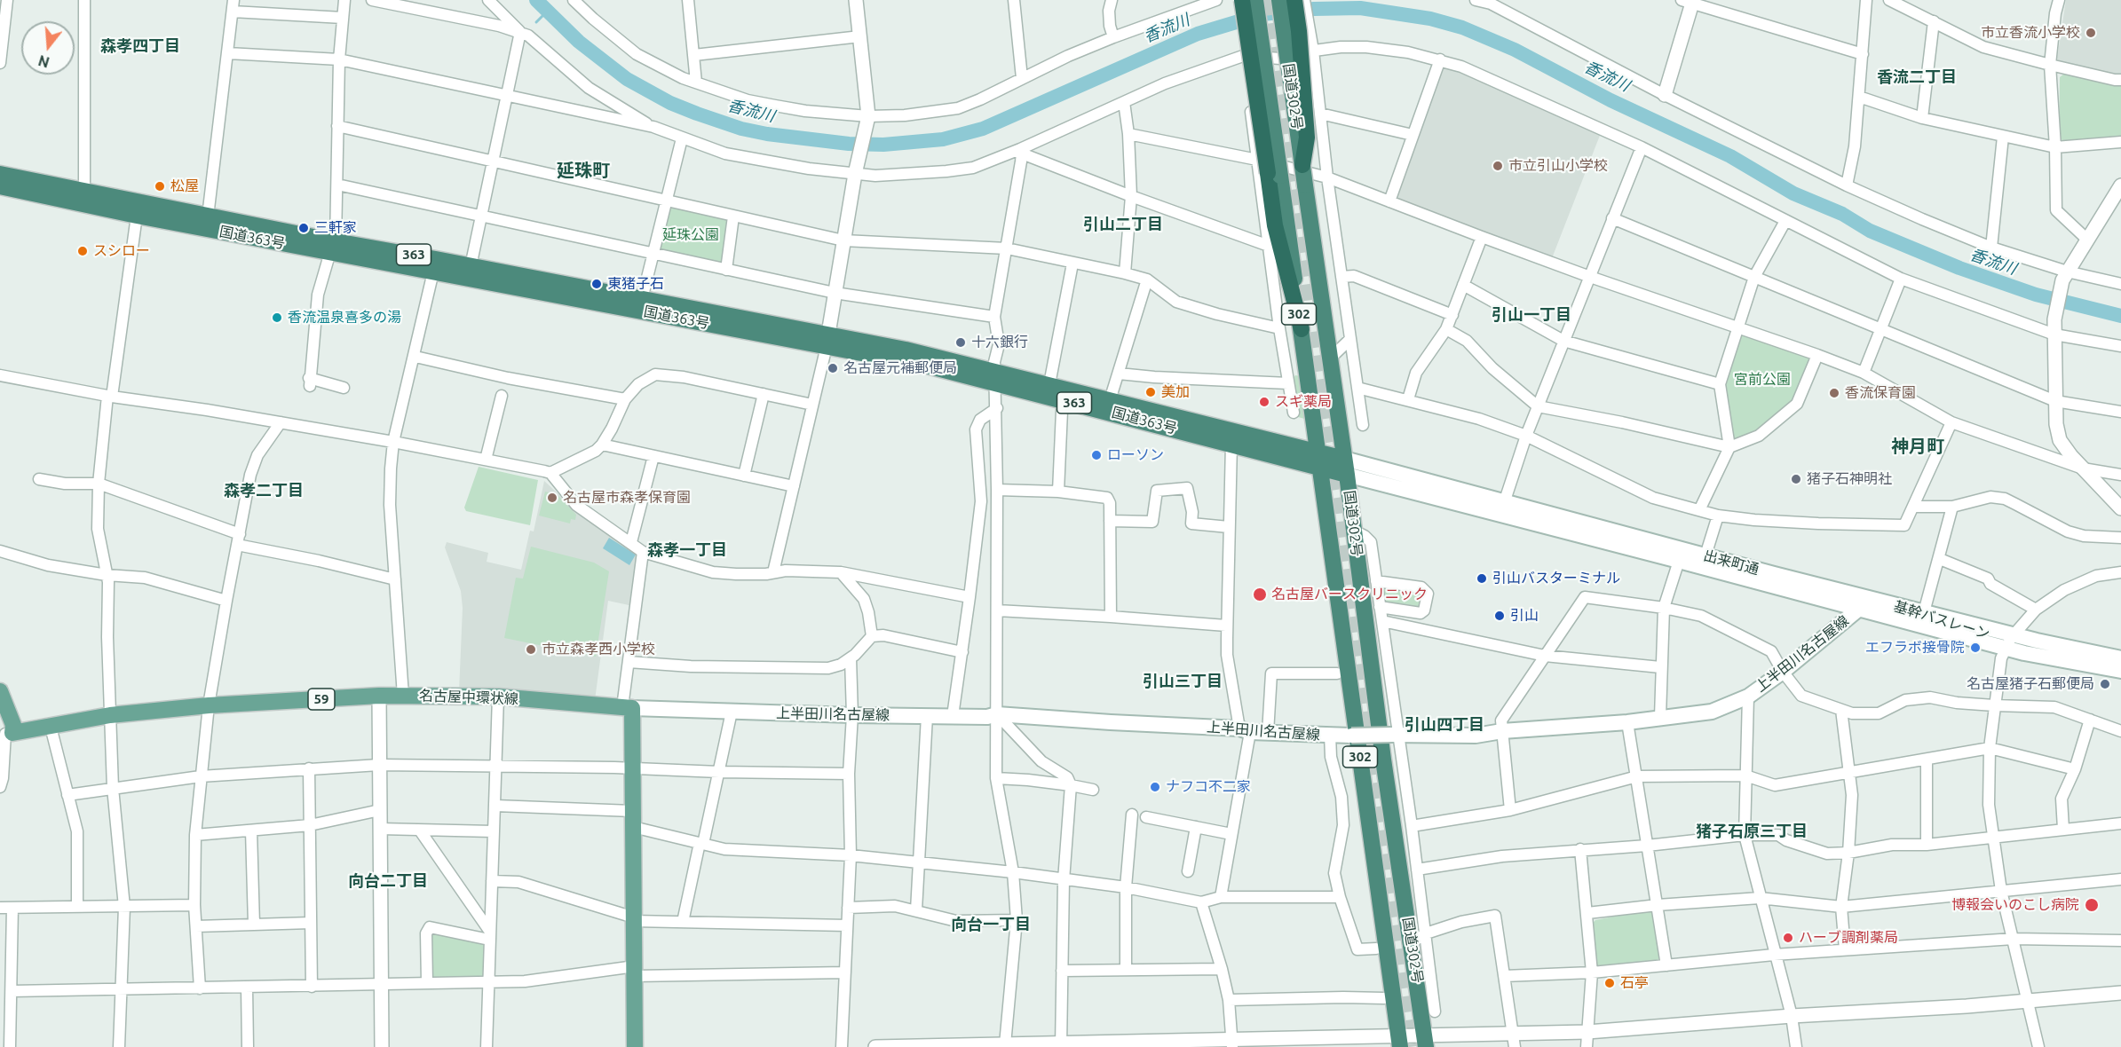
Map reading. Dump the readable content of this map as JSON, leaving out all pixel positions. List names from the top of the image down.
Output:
{
  "streets": {
    "highway": [
      "国道302号",
      "国道363号",
      "363",
      "302"
    ],
    "main road": [
      "出来町通",
      "上半田川名古屋線",
      "名古屋中環状線",
      "59"
    ],
    "street": ["基幹バスレーン"]
  },
  "crossings": [
    ["国道302号", "国道363号"],
    ["国道302号", "出来町通"],
    ["国道363号", "出来町通"],
    ["出来町通", "基幹バスレーン"],
    ["出来町通", "上半田川名古屋線"],
    ["上半田川名古屋線", "名古屋中環状線"]
  ],
  "districts": [
    "森孝四丁目",
    "香流二丁目",
    "延珠町",
    "引山二丁目",
    "引山一丁目",
    "神月町",
    "森孝二丁目",
    "森孝一丁目",
    "引山三丁目",
    "引山四丁目",
    "猪子石原三丁目",
    "向台二丁目",
    "向台一丁目"
  ],
  "water": ["香流川"],
  "parks": ["延珠公園", "宮前公園"],
  "places": [
    "市立香流小学校",
    "市立引山小学校",
    "松屋",
    "三軒家",
    "スシロー",
    "東猪子石",
    "香流温泉喜多の湯",
    "十六銀行",
    "名古屋元補郵便局",
    "美加",
    "香流保育園",
    "スギ薬局",
    "ローソン",
    "猪子石神明社",
    "名古屋市森孝保育園",
    "引山バスターミナル",
    "名古屋バースクリニック",
    "引山",
    "エフラボ接骨院",
    "市立森孝西小学校",
    "名古屋猪子石郵便局",
    "ナフコ不二家",
    "博報会いのこし病院",
    "ハーブ調剤薬局",
    "石亭"
  ],
  "north": "bottom"
}
